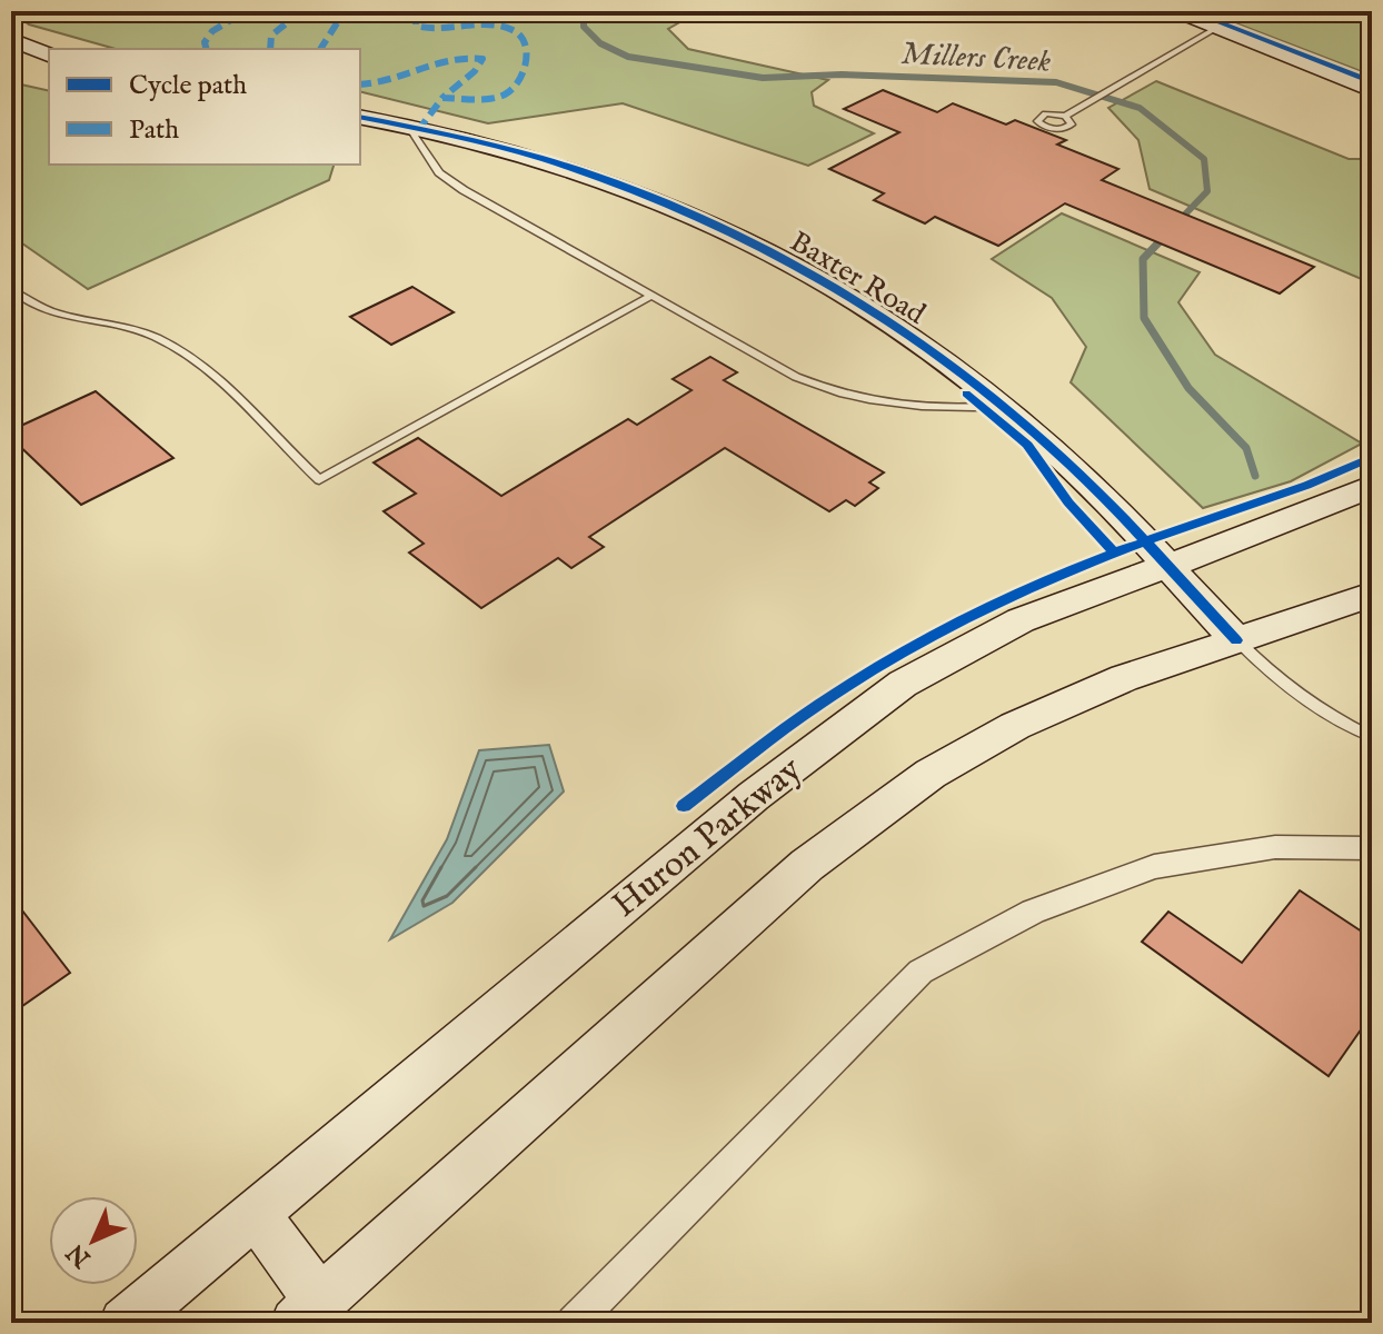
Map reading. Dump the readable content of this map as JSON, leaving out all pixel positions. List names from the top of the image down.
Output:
{
  "streets": {
    "main road": ["Baxter Road", "Huron Parkway"]
  },
  "crossings": [
    ["Baxter Road", "Huron Parkway"]
  ],
  "water": ["Millers Creek"],
  "legend": ["Cycle path", "Path"],
  "north": "bottom left"
}
